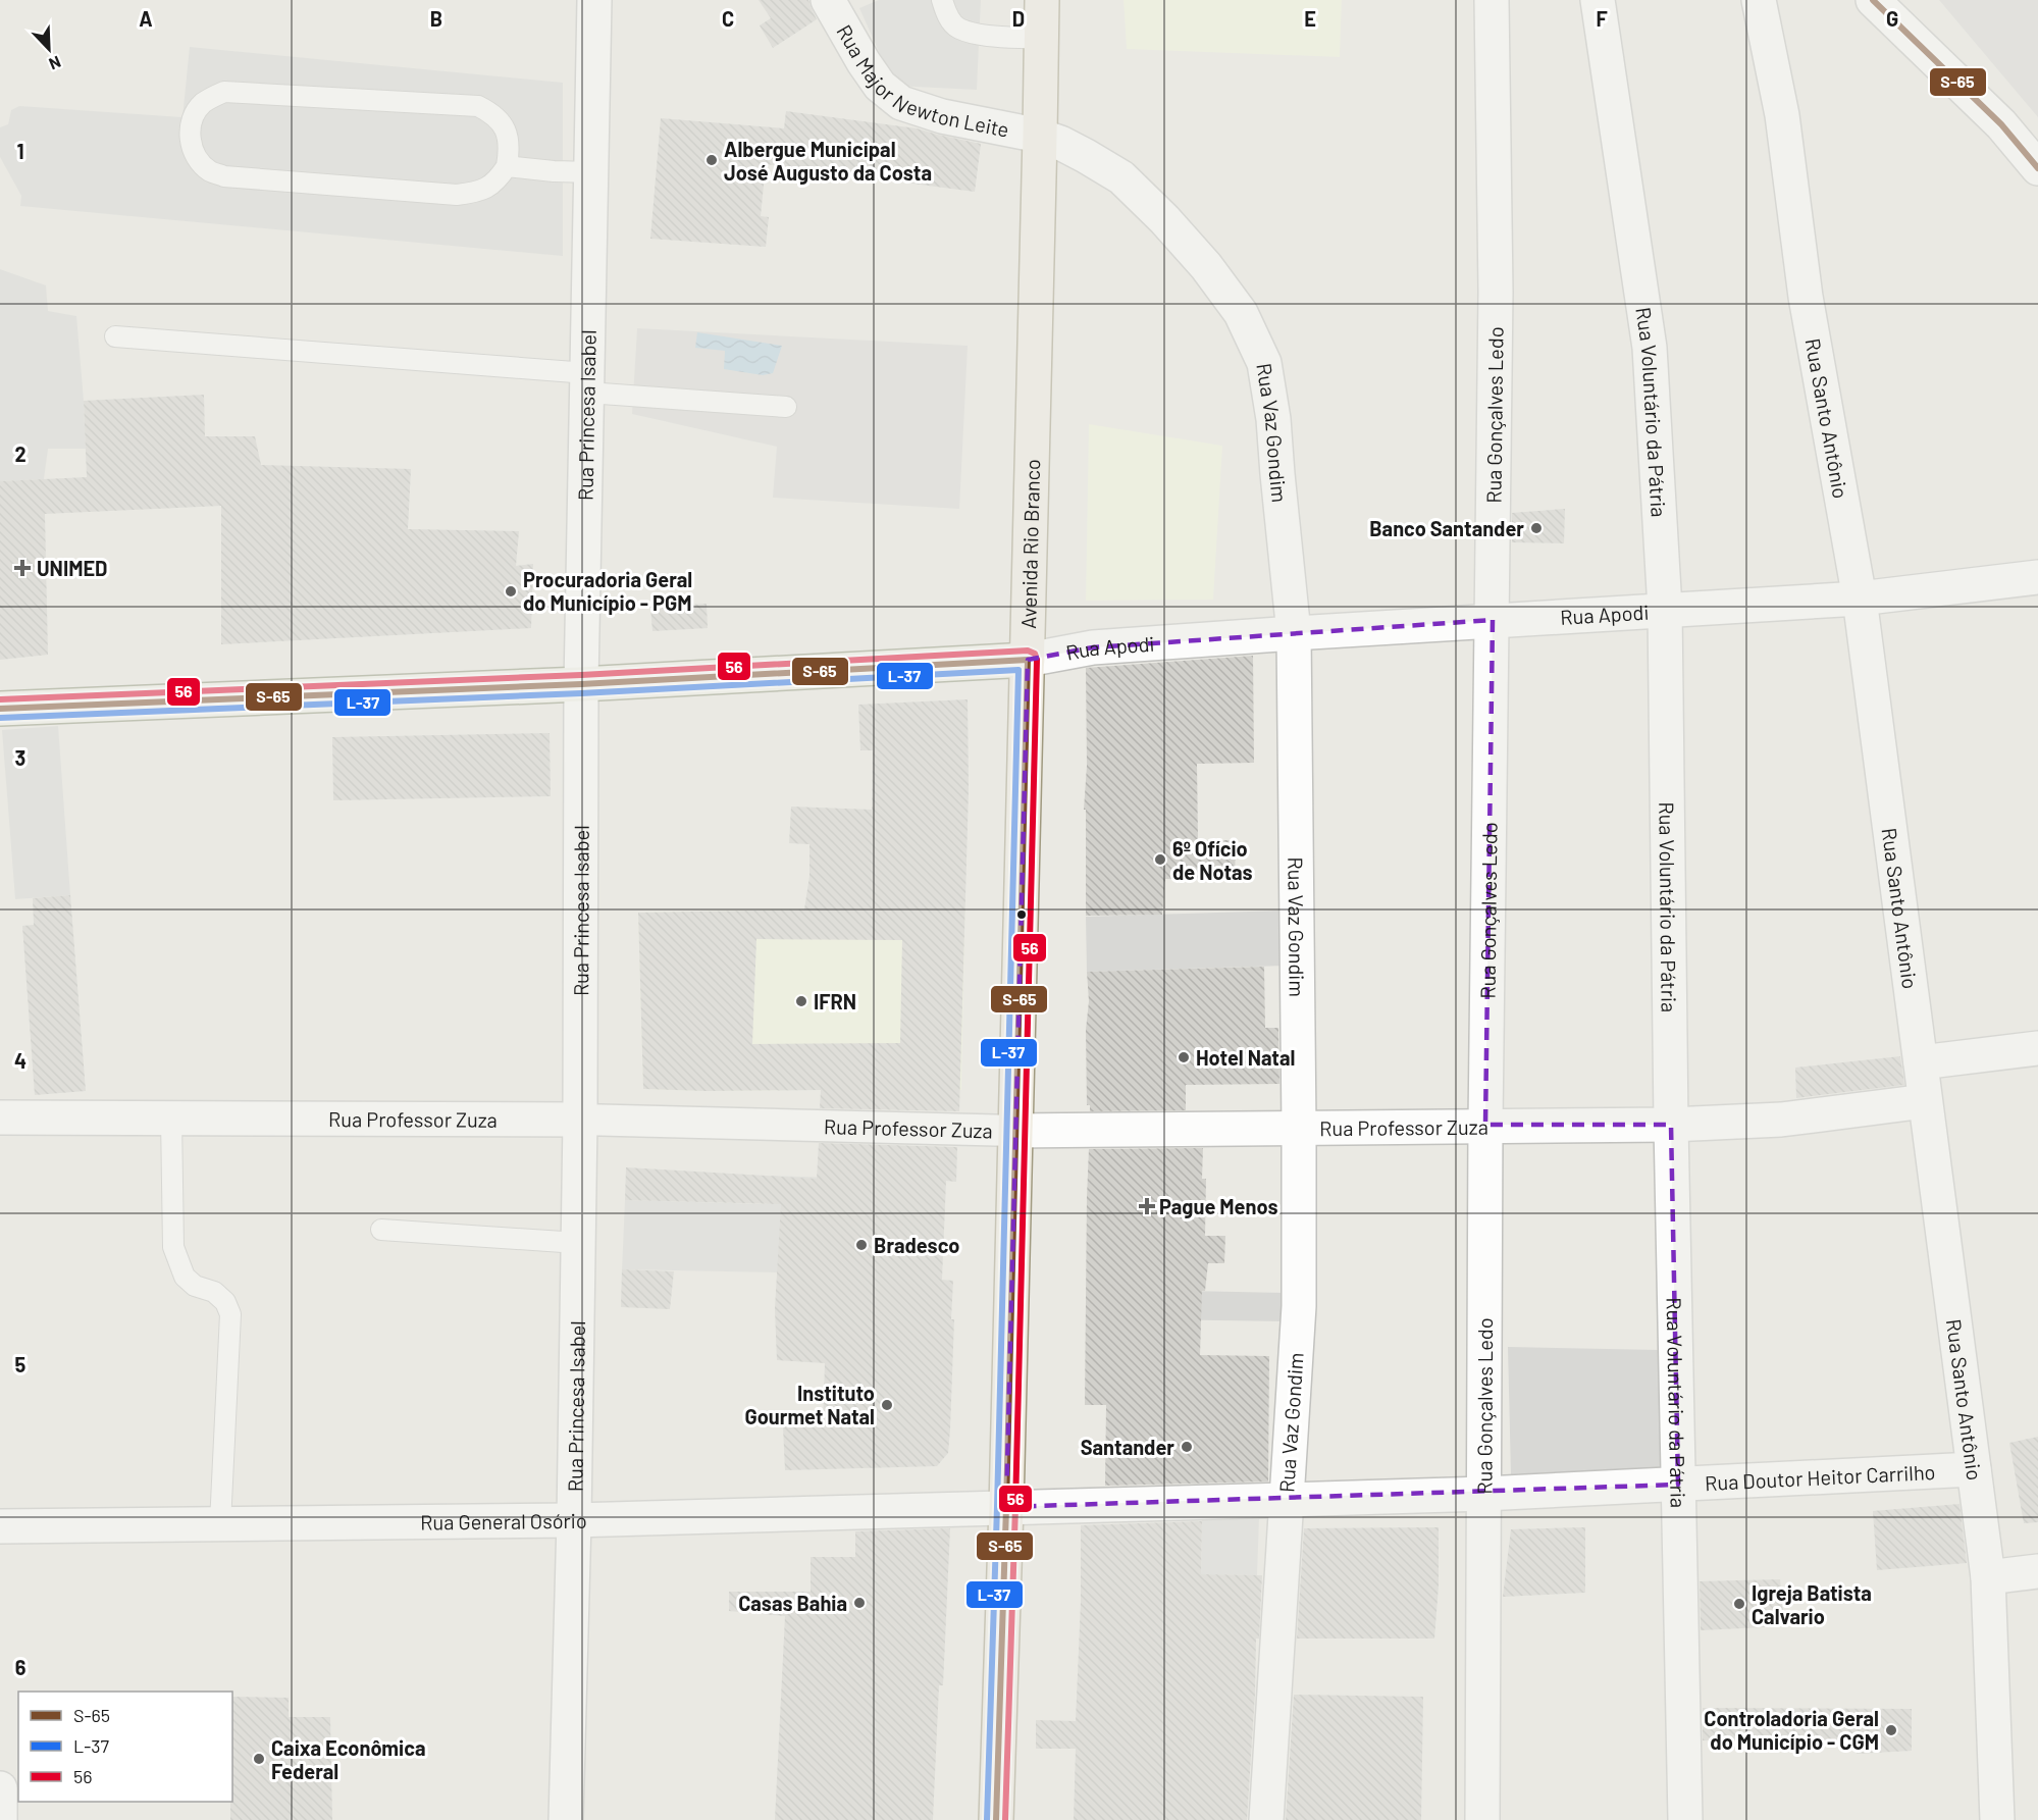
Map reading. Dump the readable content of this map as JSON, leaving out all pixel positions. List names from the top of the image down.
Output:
{
  "streets": {
    "main road": ["Avenida Rio Branco", "Rua Apodi"],
    "street": [
      "Rua Major Newton Leite",
      "Rua Voluntário da Pátria",
      "Rua Princesa Isabel",
      "Rua Gonçalves Ledo",
      "Rua Santo Antônio",
      "Rua Vaz Gondim",
      "Rua Professor Zuza",
      "Rua Doutor Heitor Carrilho",
      "Rua General Osório"
    ]
  },
  "crossings": [
    ["Rua Major Newton Leite", "Rua Vaz Gondim"],
    ["Rua Major Newton Leite", "Avenida Rio Branco"],
    ["Rua Voluntário da Pátria", "Rua Apodi"],
    ["Rua Voluntário da Pátria", "Rua Professor Zuza"],
    ["Rua Voluntário da Pátria", "Rua Doutor Heitor Carrilho"],
    ["Rua Princesa Isabel", "Rua Apodi"],
    ["Rua Princesa Isabel", "Rua Professor Zuza"],
    ["Rua Princesa Isabel", "Rua General Osório"],
    ["Rua Gonçalves Ledo", "Rua Apodi"],
    ["Rua Gonçalves Ledo", "Rua Professor Zuza"],
    ["Rua Gonçalves Ledo", "Rua Doutor Heitor Carrilho"],
    ["Rua Santo Antônio", "Rua Apodi"],
    ["Rua Santo Antônio", "Rua Professor Zuza"],
    ["Rua Santo Antônio", "Rua Doutor Heitor Carrilho"],
    ["Rua Vaz Gondim", "Avenida Rio Branco"],
    ["Rua Vaz Gondim", "Rua Apodi"],
    ["Rua Vaz Gondim", "Rua Professor Zuza"],
    ["Rua Vaz Gondim", "Rua Doutor Heitor Carrilho"],
    ["Avenida Rio Branco", "Rua Apodi"],
    ["Avenida Rio Branco", "Rua Professor Zuza"],
    ["Avenida Rio Branco", "Rua Doutor Heitor Carrilho"],
    ["Avenida Rio Branco", "Rua General Osório"],
    ["Rua Doutor Heitor Carrilho", "Rua General Osório"]
  ],
  "places": {
    "other": [
      "Albergue Municipal José Augusto da Costa",
      "Banco Santander",
      "Procuradoria Geral do Município - PGM",
      "6º Ofício de Notas",
      "IFRN",
      "Hotel Natal",
      "Bradesco",
      "Instituto Gourmet Natal",
      "Santander",
      "Casas Bahia",
      "Igreja Batista Calvario",
      "Controladoria Geral do Município - CGM",
      "Caixa Econômica Federal"
    ],
    "health": ["UNIMED", "Pague Menos"]
  },
  "lines": ["transit line S-65", "transit line 56", "transit line L-37"],
  "legend": ["S-65", "L-37", "56"],
  "north": "bottom right",
  "grid": {
    "columns": [
      "A",
      "B",
      "C",
      "D",
      "E",
      "F",
      "G"
    ],
    "rows": [
      "1",
      "2",
      "3",
      "4",
      "5",
      "6"
    ]
  }
}
